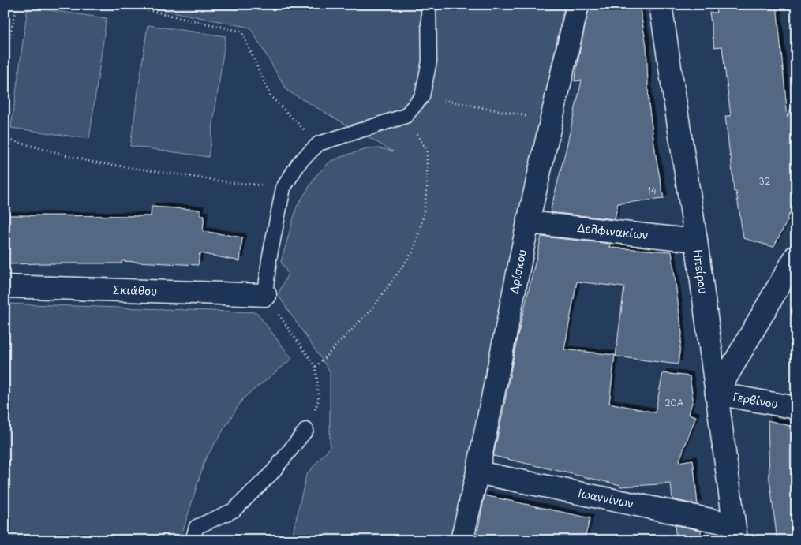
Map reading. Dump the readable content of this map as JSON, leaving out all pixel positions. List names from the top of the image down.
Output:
{
  "streets": {
    "street": [
      "Δελφινακίων",
      "Δρίσκου",
      "Ηπείρου",
      "Σκιάθου",
      "Γερβίνου",
      "Ιωαννίνων"
    ]
  },
  "crossings": [
    ["Δελφινακίων", "Δρίσκου"],
    ["Δελφινακίων", "Ηπείρου"],
    ["Δρίσκου", "Ιωαννίνων"],
    ["Ηπείρου", "Γερβίνου"],
    ["Ηπείρου", "Ιωαννίνων"]
  ],
  "house_numbers": ["32", "14", "20A"]
}
